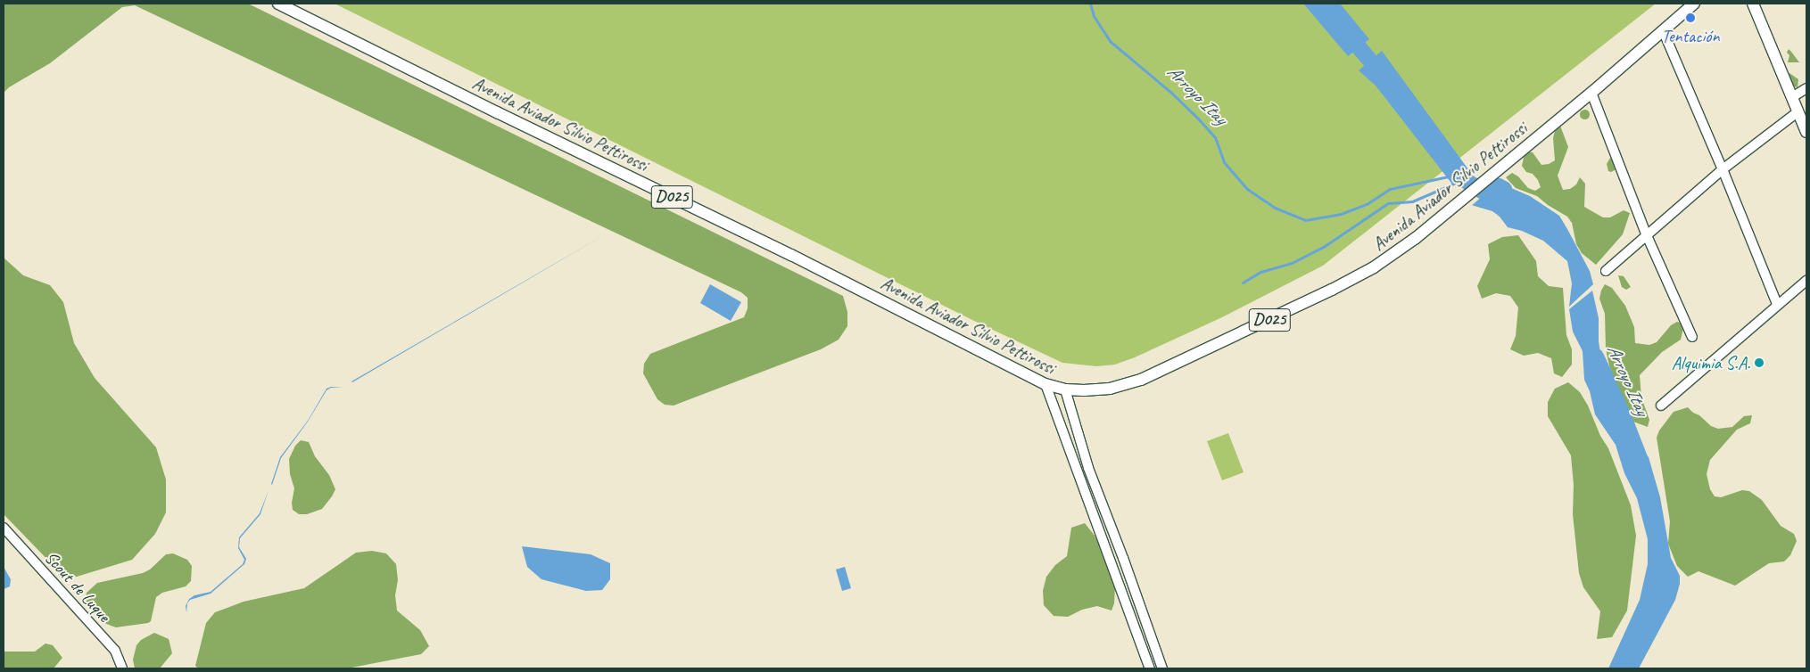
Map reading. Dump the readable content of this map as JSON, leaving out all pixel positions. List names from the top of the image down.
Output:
{
  "streets": {
    "main road": ["Avenida Aviador Silvio Pettirossi", "D025"],
    "street": ["Scout de Luque"]
  },
  "water": ["Arroyo Itay"],
  "places": ["Tentación", "Alquimia S.A."]
}
